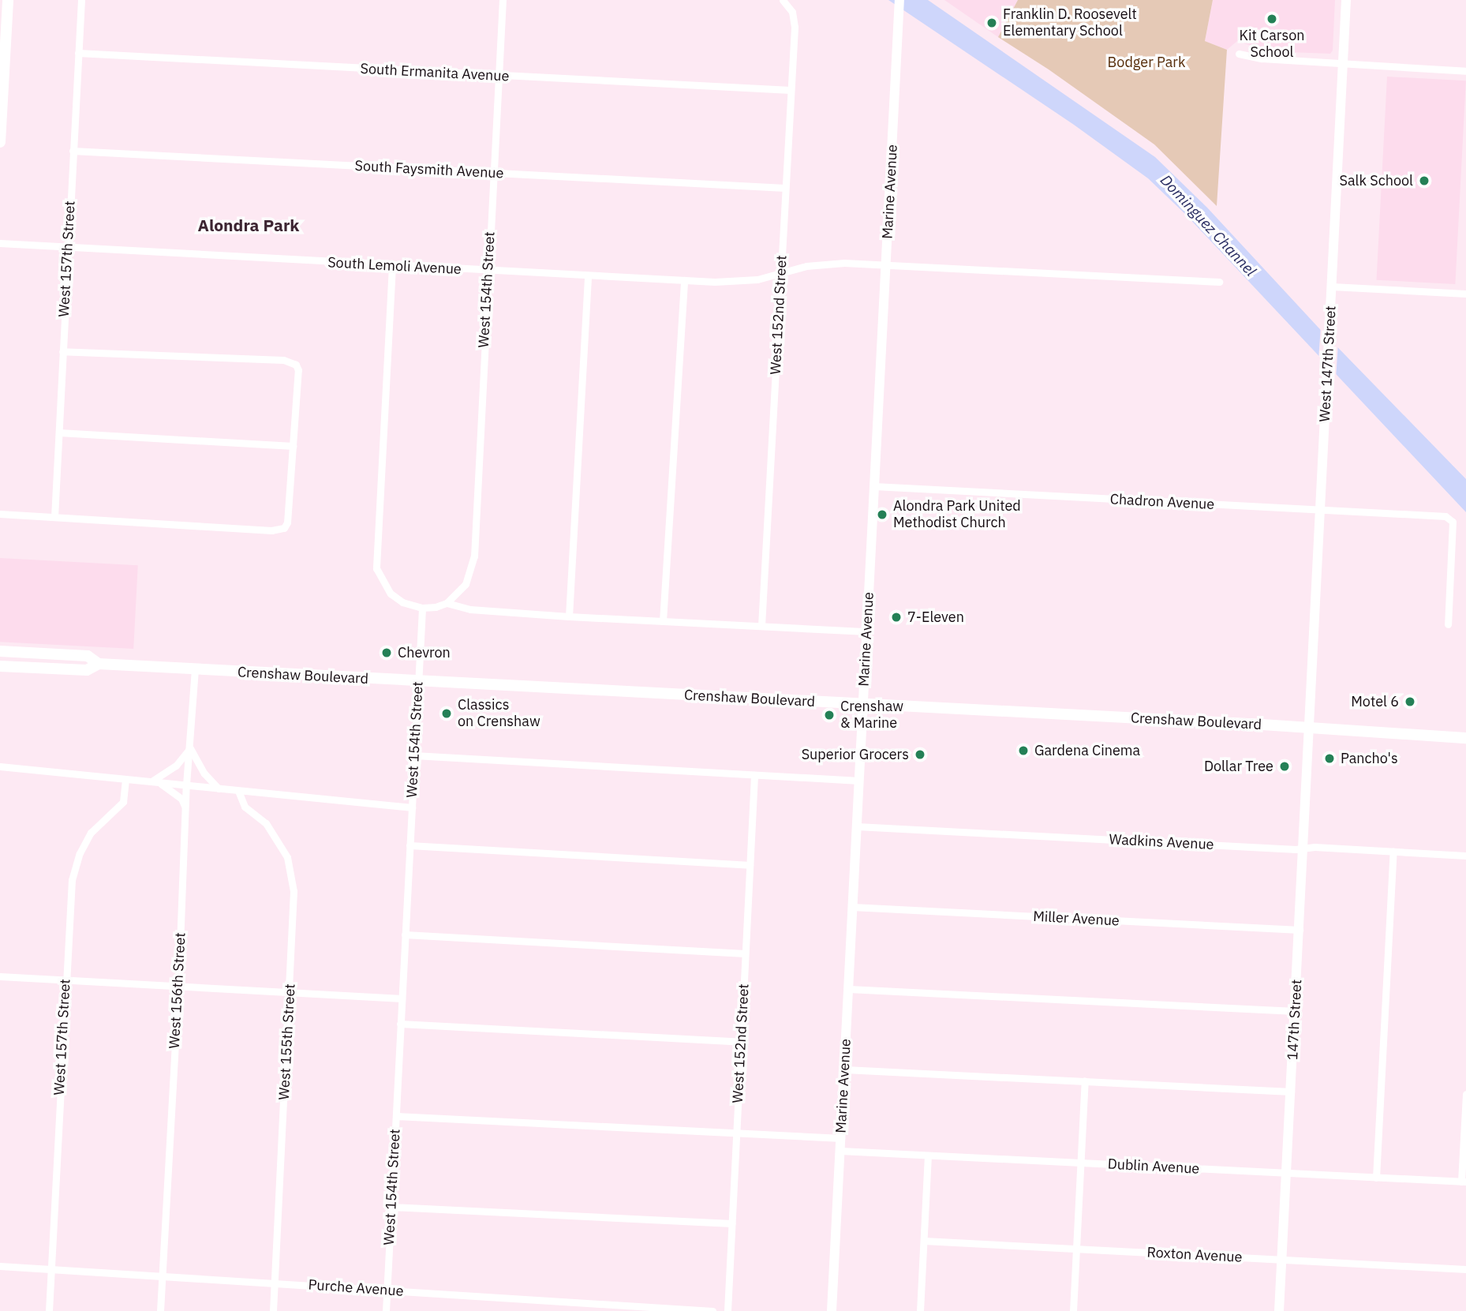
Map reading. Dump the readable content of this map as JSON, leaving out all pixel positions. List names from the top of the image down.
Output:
{
  "streets": {
    "main road": [
      "Marine Avenue",
      "West 147th Street",
      "Crenshaw Boulevard",
      "147th Street"
    ],
    "street": [
      "South Ermanita Avenue",
      "South Faysmith Avenue",
      "West 157th Street",
      "South Lemoli Avenue",
      "West 154th Street",
      "West 152nd Street",
      "Chadron Avenue",
      "Wadkins Avenue",
      "Miller Avenue",
      "West 156th Street",
      "West 155th Street",
      "Dublin Avenue",
      "Roxton Avenue",
      "Purche Avenue"
    ]
  },
  "crossings": [
    ["South Ermanita Avenue", "West 157th Street"],
    ["South Ermanita Avenue", "West 154th Street"],
    ["South Ermanita Avenue", "West 152nd Street"],
    ["South Faysmith Avenue", "West 157th Street"],
    ["South Faysmith Avenue", "West 154th Street"],
    ["South Faysmith Avenue", "West 152nd Street"],
    ["Marine Avenue", "South Lemoli Avenue"],
    ["Marine Avenue", "Chadron Avenue"],
    ["Marine Avenue", "Crenshaw Boulevard"],
    ["Marine Avenue", "Wadkins Avenue"],
    ["Marine Avenue", "Miller Avenue"],
    ["Marine Avenue", "Dublin Avenue"],
    ["West 157th Street", "South Lemoli Avenue"],
    ["West 157th Street", "Purche Avenue"],
    ["South Lemoli Avenue", "West 154th Street"],
    ["South Lemoli Avenue", "West 152nd Street"],
    ["West 154th Street", "Crenshaw Boulevard"],
    ["West 154th Street", "Purche Avenue"],
    ["West 147th Street", "Chadron Avenue"],
    ["West 147th Street", "Crenshaw Boulevard"],
    ["West 147th Street", "147th Street"],
    ["Crenshaw Boulevard", "West 156th Street"],
    ["Crenshaw Boulevard", "147th Street"],
    ["Wadkins Avenue", "147th Street"],
    ["Miller Avenue", "147th Street"],
    ["West 156th Street", "Purche Avenue"],
    ["147th Street", "Dublin Avenue"],
    ["147th Street", "Roxton Avenue"],
    ["West 155th Street", "Purche Avenue"]
  ],
  "districts": ["Alondra Park"],
  "water": ["Dominguez Channel"],
  "parks": ["Bodger Park"],
  "places": [
    "Kit Carson School",
    "Franklin D. Roosevelt Elementary School",
    "Salk School",
    "Alondra Park United Methodist Church",
    "7-Eleven",
    "Chevron",
    "Motel 6",
    "Classics on Crenshaw",
    "Crenshaw & Marine",
    "Gardena Cinema",
    "Superior Grocers",
    "Pancho's",
    "Dollar Tree"
  ]
}
